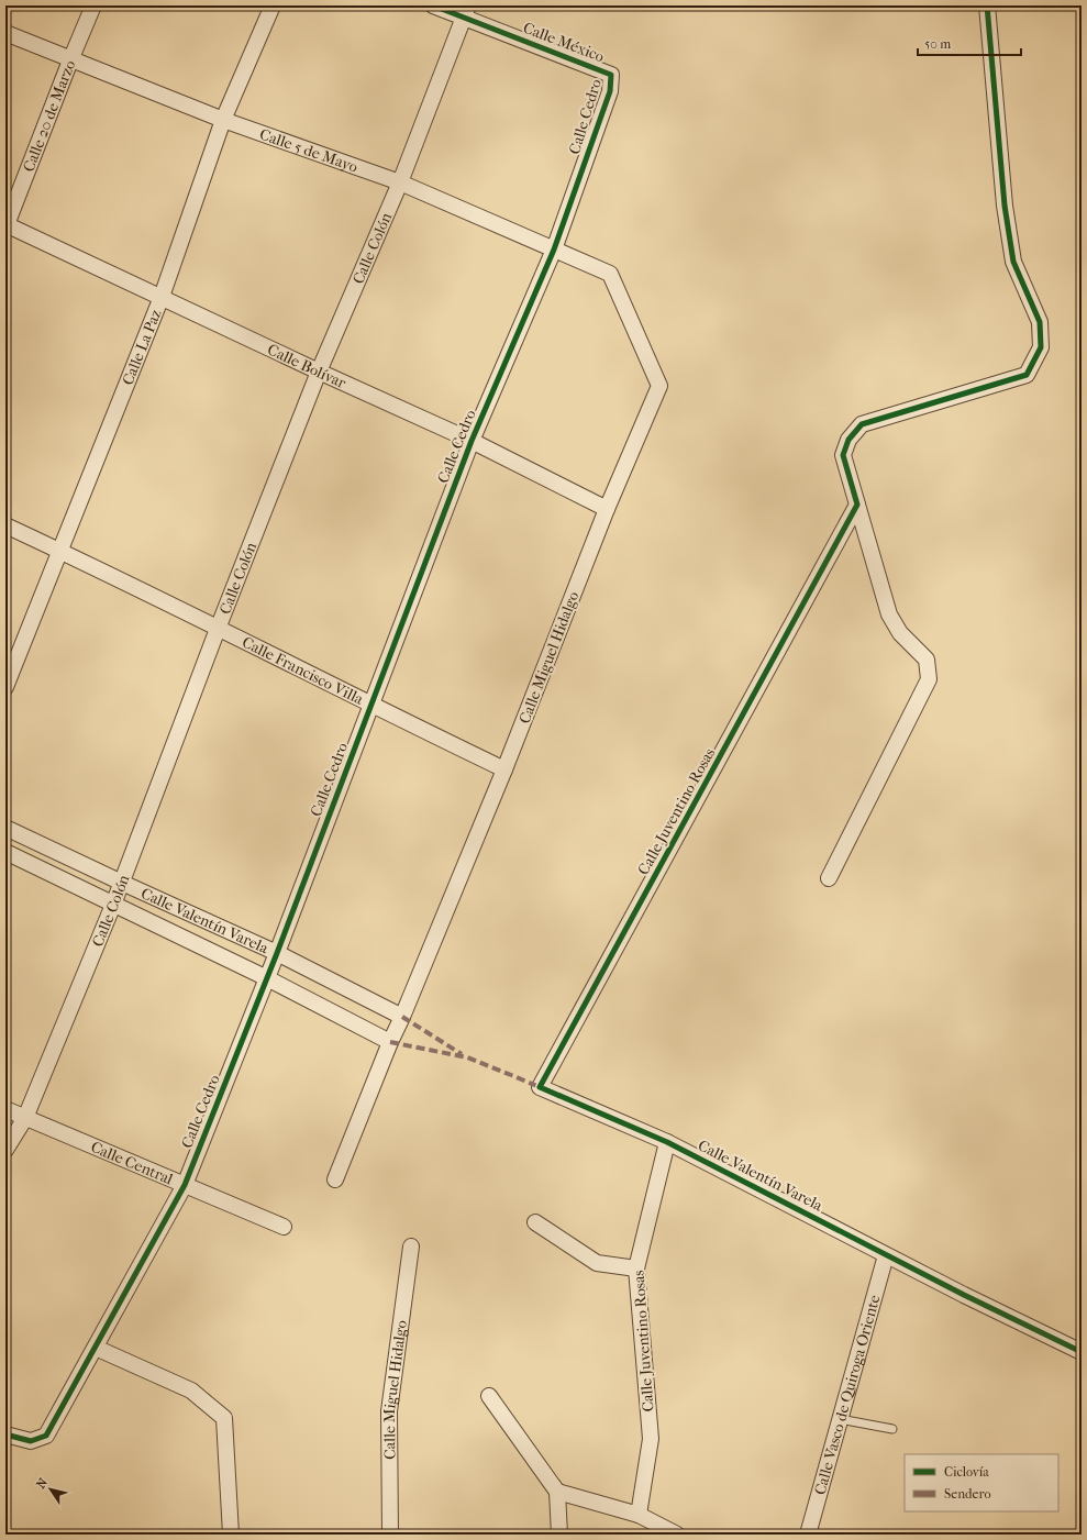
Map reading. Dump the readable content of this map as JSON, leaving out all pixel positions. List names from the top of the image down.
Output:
{
  "streets": {
    "street": [
      "Calle México",
      "Calle 20 de Marzo",
      "Calle Cedro",
      "Calle 5 de Mayo",
      "Calle Colón",
      "Calle La Paz",
      "Calle Bolívar",
      "Calle Miguel Hidalgo",
      "Calle Francisco Villa",
      "Calle Juventino Rosas",
      "Calle Valentín Varela",
      "Calle Central",
      "Calle Vasco de Quiroga Oriente"
    ]
  },
  "crossings": [
    ["Calle México", "Calle Cedro"],
    ["Calle México", "Calle Colón"],
    ["Calle 20 de Marzo", "Calle 5 de Mayo"],
    ["Calle 20 de Marzo", "Calle Bolívar"],
    ["Calle Cedro", "Calle 5 de Mayo"],
    ["Calle Cedro", "Calle Bolívar"],
    ["Calle Cedro", "Calle Francisco Villa"],
    ["Calle Cedro", "Calle Valentín Varela"],
    ["Calle Cedro", "Calle Central"],
    ["Calle 5 de Mayo", "Calle Colón"],
    ["Calle 5 de Mayo", "Calle La Paz"],
    ["Calle 5 de Mayo", "Calle Miguel Hidalgo"],
    ["Calle Colón", "Calle Bolívar"],
    ["Calle Colón", "Calle Francisco Villa"],
    ["Calle Colón", "Calle Valentín Varela"],
    ["Calle Colón", "Calle Central"],
    ["Calle La Paz", "Calle Bolívar"],
    ["Calle La Paz", "Calle Francisco Villa"],
    ["Calle Bolívar", "Calle Miguel Hidalgo"],
    ["Calle Miguel Hidalgo", "Calle Francisco Villa"],
    ["Calle Miguel Hidalgo", "Calle Valentín Varela"],
    ["Calle Juventino Rosas", "Calle Valentín Varela"],
    ["Calle Valentín Varela", "Calle Vasco de Quiroga Oriente"]
  ],
  "legend": ["Ciclovía", "Sendero"],
  "scale_bar": "50 m",
  "north": "top left"
}
